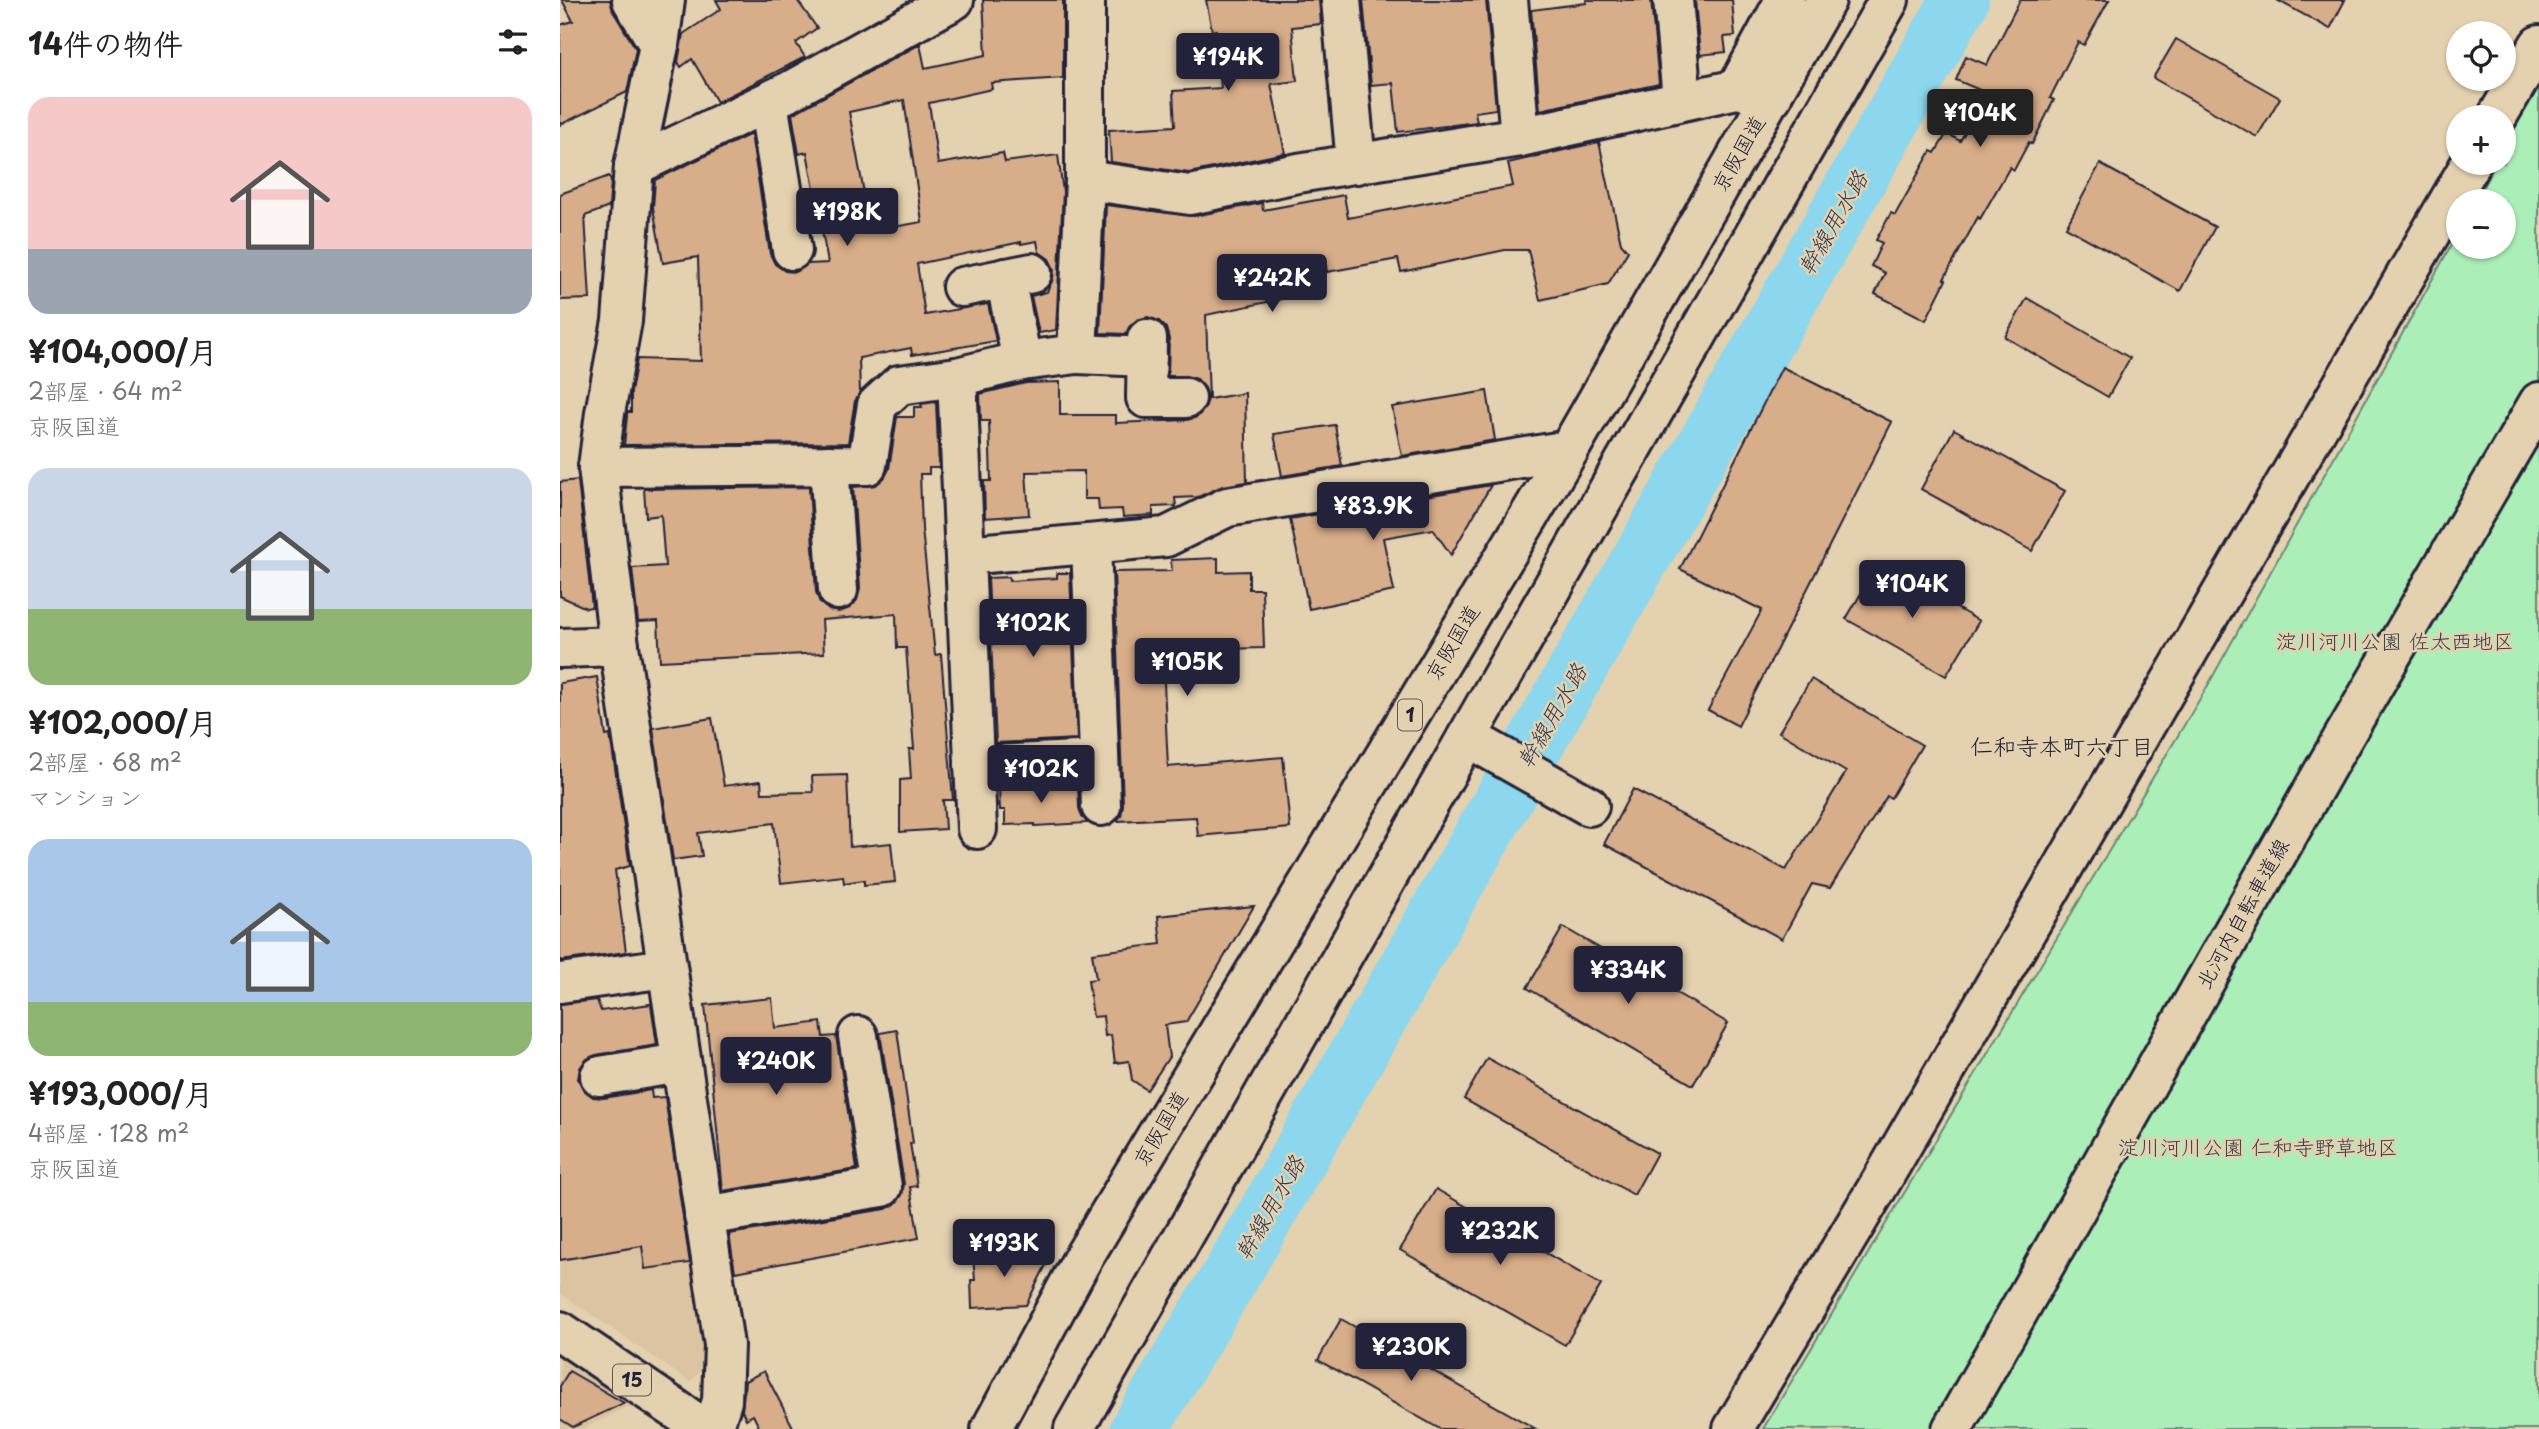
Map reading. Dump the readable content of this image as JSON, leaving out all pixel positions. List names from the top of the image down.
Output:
{
  "streets": {
    "main road": [
      "京阪国道",
      "1",
      "北河内自転車道線",
      "15"
    ]
  },
  "districts": ["仁和寺本町六丁目"],
  "water": ["幹線用水路"],
  "parks": ["淀川河川公園 佐太西地区", "淀川河川公園 仁和寺野草地区"],
  "page": {
    "heading": "14件の物件",
    "map_buttons": ["+", "−"],
    "price": [
      "¥194K",
      "¥104K",
      "¥198K",
      "¥242K",
      "¥83.9K",
      "¥104K",
      "¥102K",
      "¥105K",
      "¥102K",
      "¥334K",
      "¥240K",
      "¥232K",
      "¥193K",
      "¥230K"
    ],
    "list": [
      {
        "name": "¥104,000/月",
        "note": "2部屋 · 64 m² · 京阪国道"
      },
      {
        "name": "¥102,000/月",
        "note": "2部屋 · 68 m² · マンション"
      },
      {
        "name": "¥193,000/月",
        "note": "4部屋 · 128 m² · 京阪国道"
      }
    ]
  }
}
